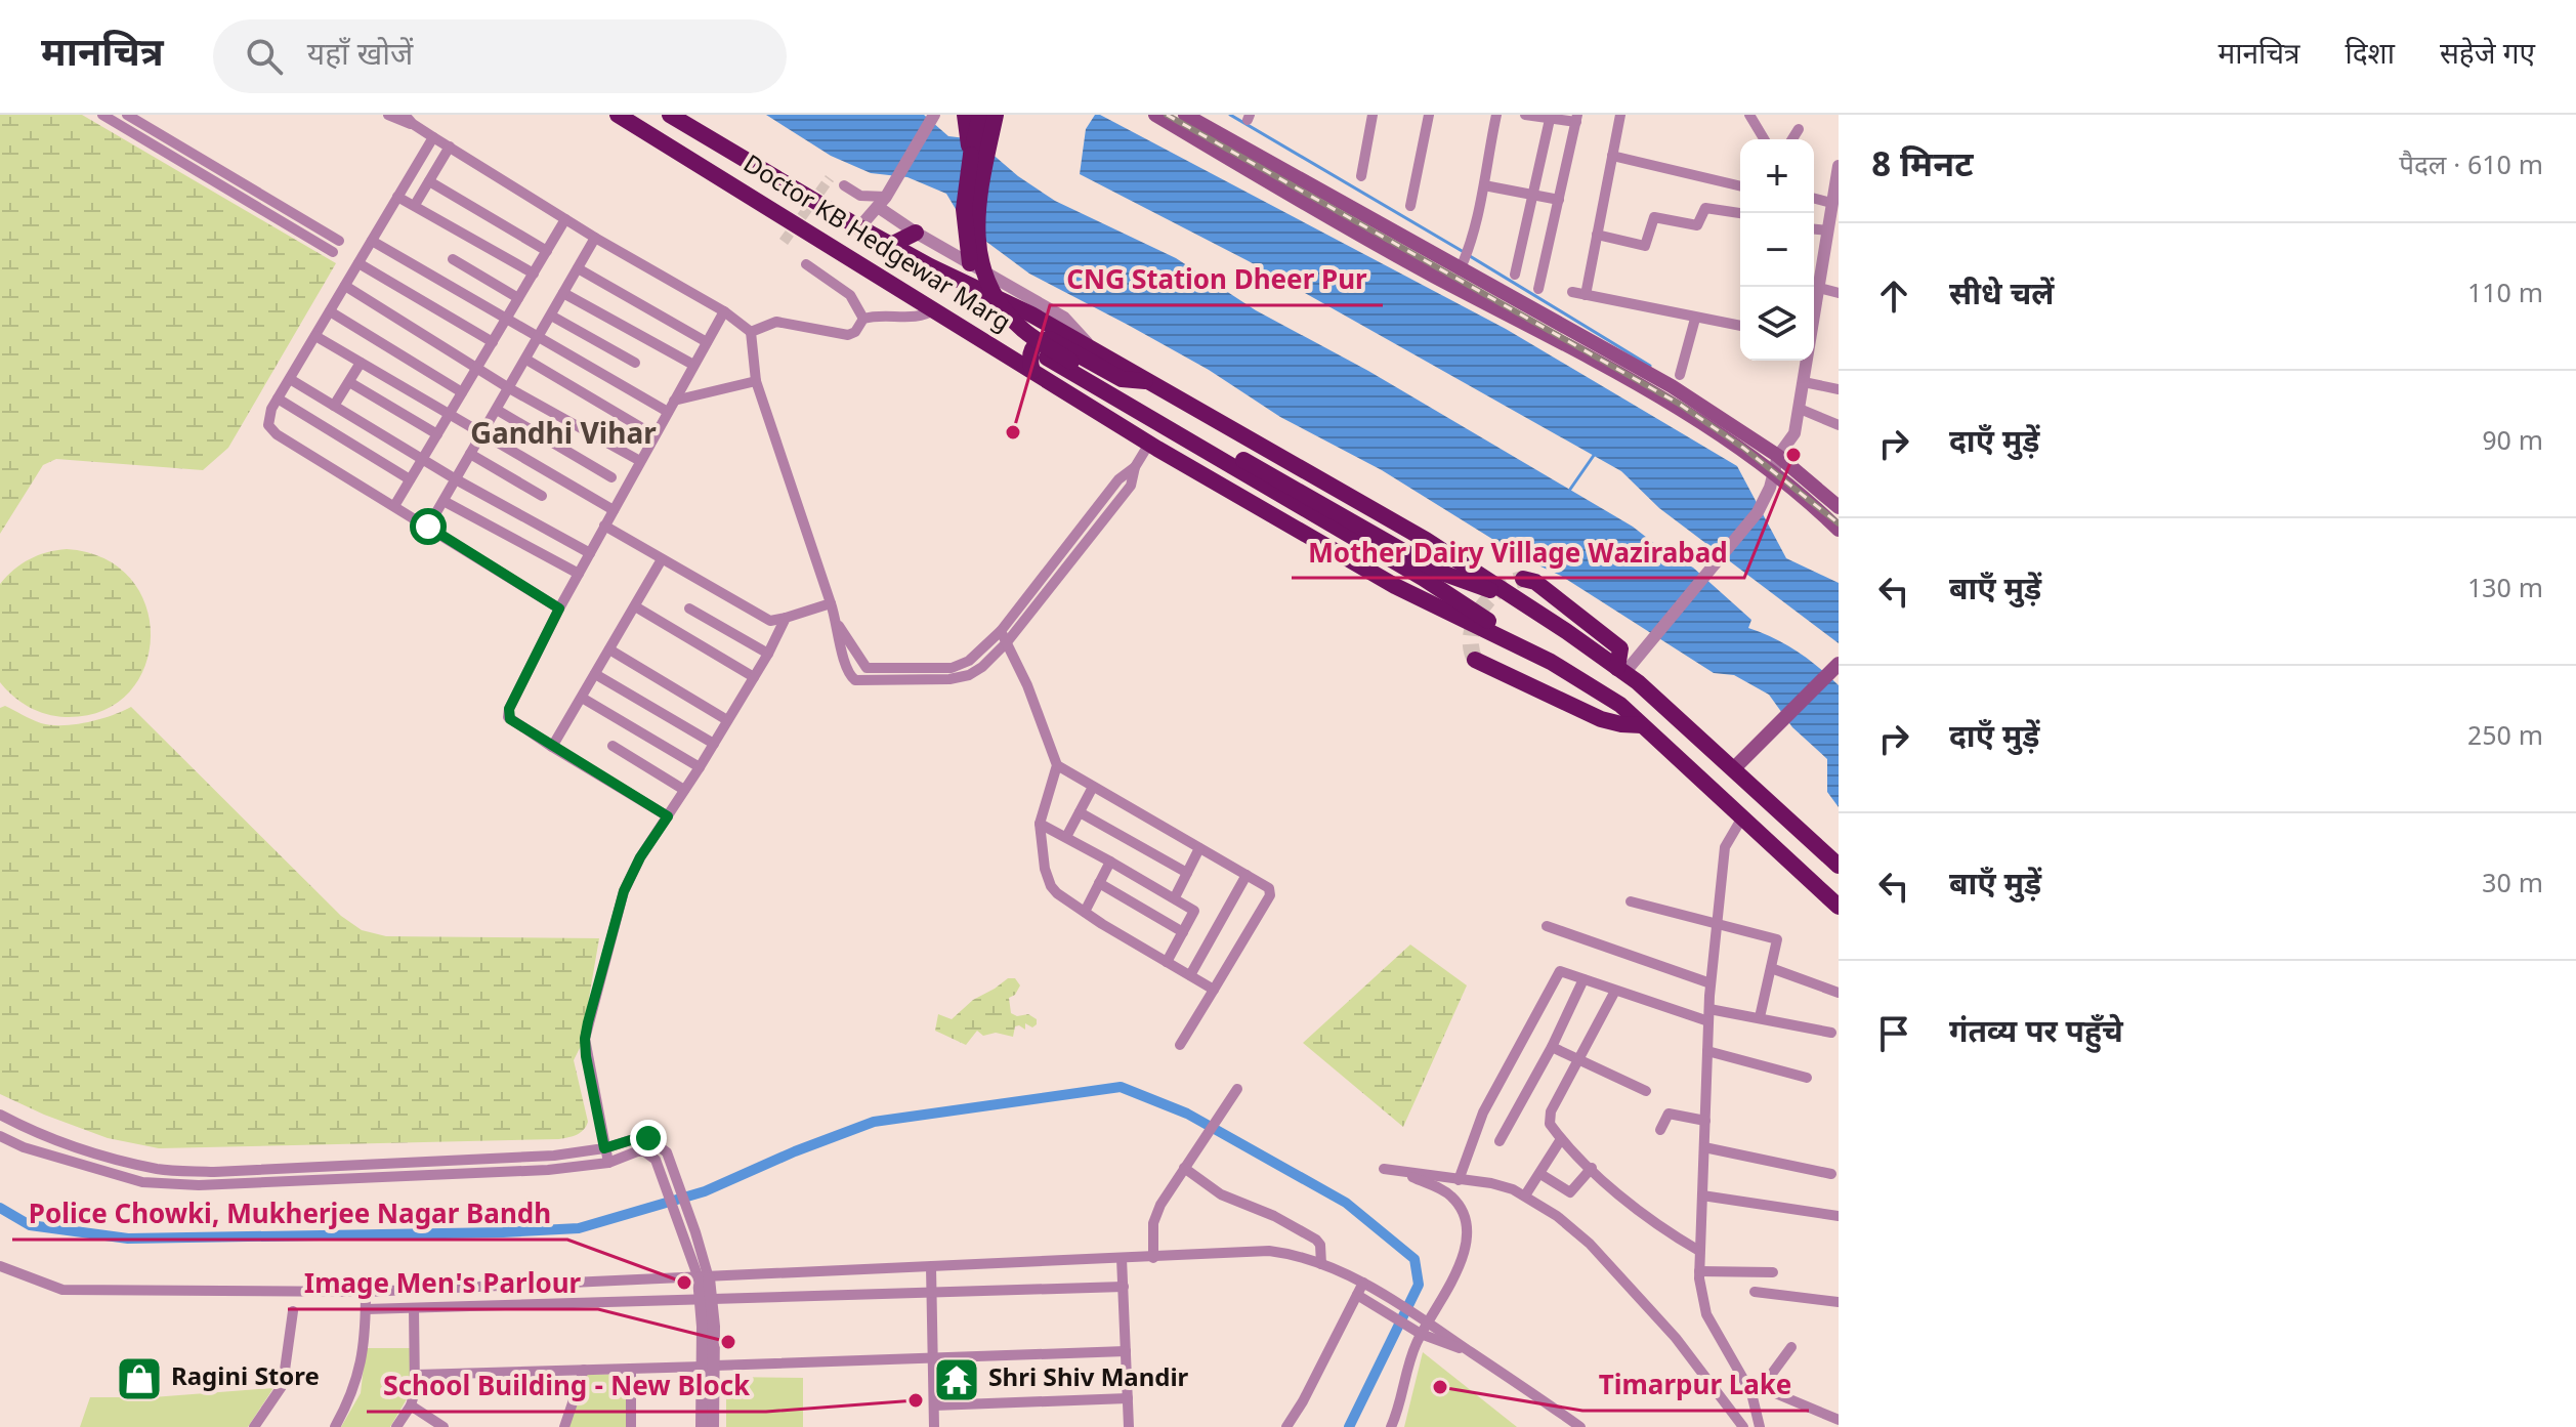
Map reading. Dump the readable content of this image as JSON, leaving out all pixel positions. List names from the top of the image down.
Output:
{
  "streets": {
    "highway": ["Doctor KB Hedgewar Marg"]
  },
  "districts": ["Gandhi Vihar"],
  "places": {
    "other": [
      "CNG Station Dheer Pur",
      "Mother Dairy Village Wazirabad",
      "Police Chowki, Mukherjee Nagar Bandh",
      "Image Men's Parlour",
      "Timarpur Lake",
      "School Building - New Block"
    ],
    "shop": ["Ragini Store"],
    "temple": ["Shri Shiv Mandir"]
  },
  "page": {
    "header": "मानचित्र",
    "search": "यहाँ खोजें",
    "nav": ["मानचित्र", "दिशा", "सहेजे गए"],
    "heading": ["8 मिनट", "पैदल · 610 m"],
    "map_buttons": ["+", "−"],
    "list": [
      ["सीधे चलें", "110 m"],
      ["दाएँ मुड़ें", "90 m"],
      ["बाएँ मुड़ें", "130 m"],
      ["दाएँ मुड़ें", "250 m"],
      ["बाएँ मुड़ें", "30 m"],
      "गंतव्य पर पहुँचे"
    ]
  }
}
